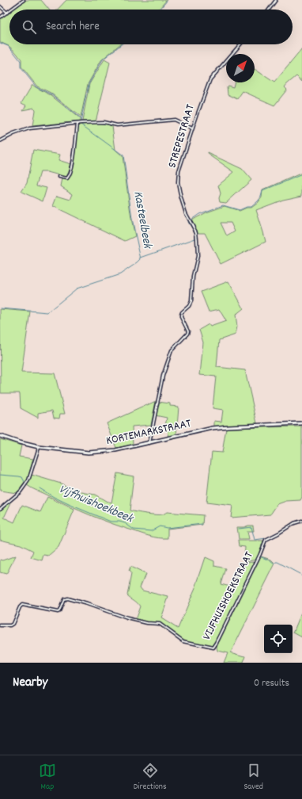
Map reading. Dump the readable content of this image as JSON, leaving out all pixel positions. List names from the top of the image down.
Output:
{
  "streets": {
    "street": ["STREPESTRAAT", "KORTEMARKSTRAAT", "VIJFHUISHOEKSTRAAT"]
  },
  "crossings": [
    ["STREPESTRAAT", "KORTEMARKSTRAAT"]
  ],
  "water": ["Kasteelbeek", "Vijfhuishoekbeek"],
  "north": "top right",
  "page": {
    "search": "Search here",
    "heading": ["Nearby", "0 results"],
    "nav": ["Map", "Directions", "Saved"]
  }
}
